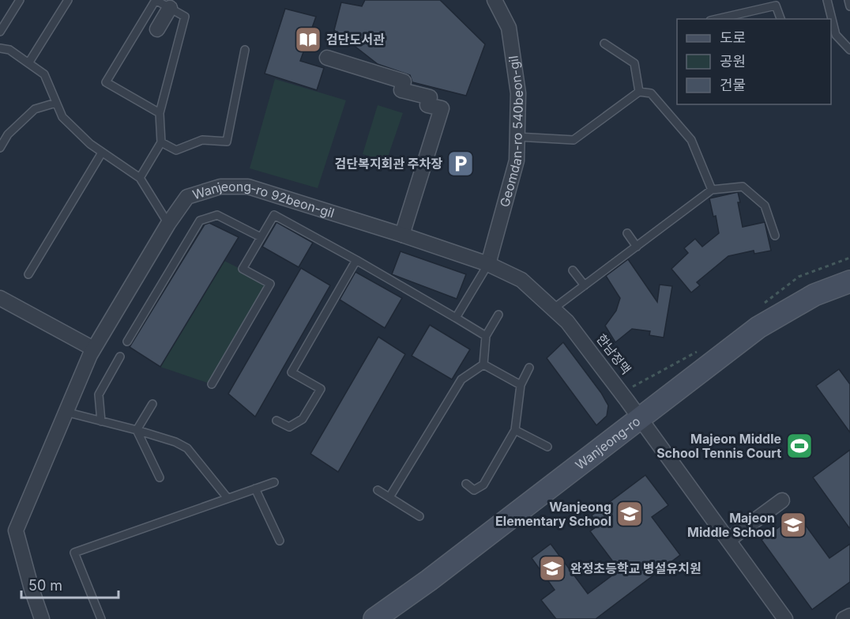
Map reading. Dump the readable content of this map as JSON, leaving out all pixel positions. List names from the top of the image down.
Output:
{
  "streets": {
    "main road": ["Wanjeong-ro"],
    "street": ["Geomdan-ro 540beon-gil", "Wanjeong-ro 92beon-gil"],
    "path": ["한남정맥"]
  },
  "crossings": [
    ["Geomdan-ro 540beon-gil", "Wanjeong-ro 92beon-gil"],
    ["Wanjeong-ro 92beon-gil", "한남정맥"],
    ["Wanjeong-ro 92beon-gil", "Wanjeong-ro"],
    ["한남정맥", "Wanjeong-ro"]
  ],
  "places": {
    "library": ["검단도서관"],
    "parking": ["검단복지회관 주차장"],
    "sports": ["Majeon Middle School Tennis Court"],
    "school or university": ["Wanjeong Elementary School", "Majeon Middle School", "완정초등학교 병설유치원"]
  },
  "legend": ["도로", "공원", "건물"],
  "scale_bar": "50 m"
}
